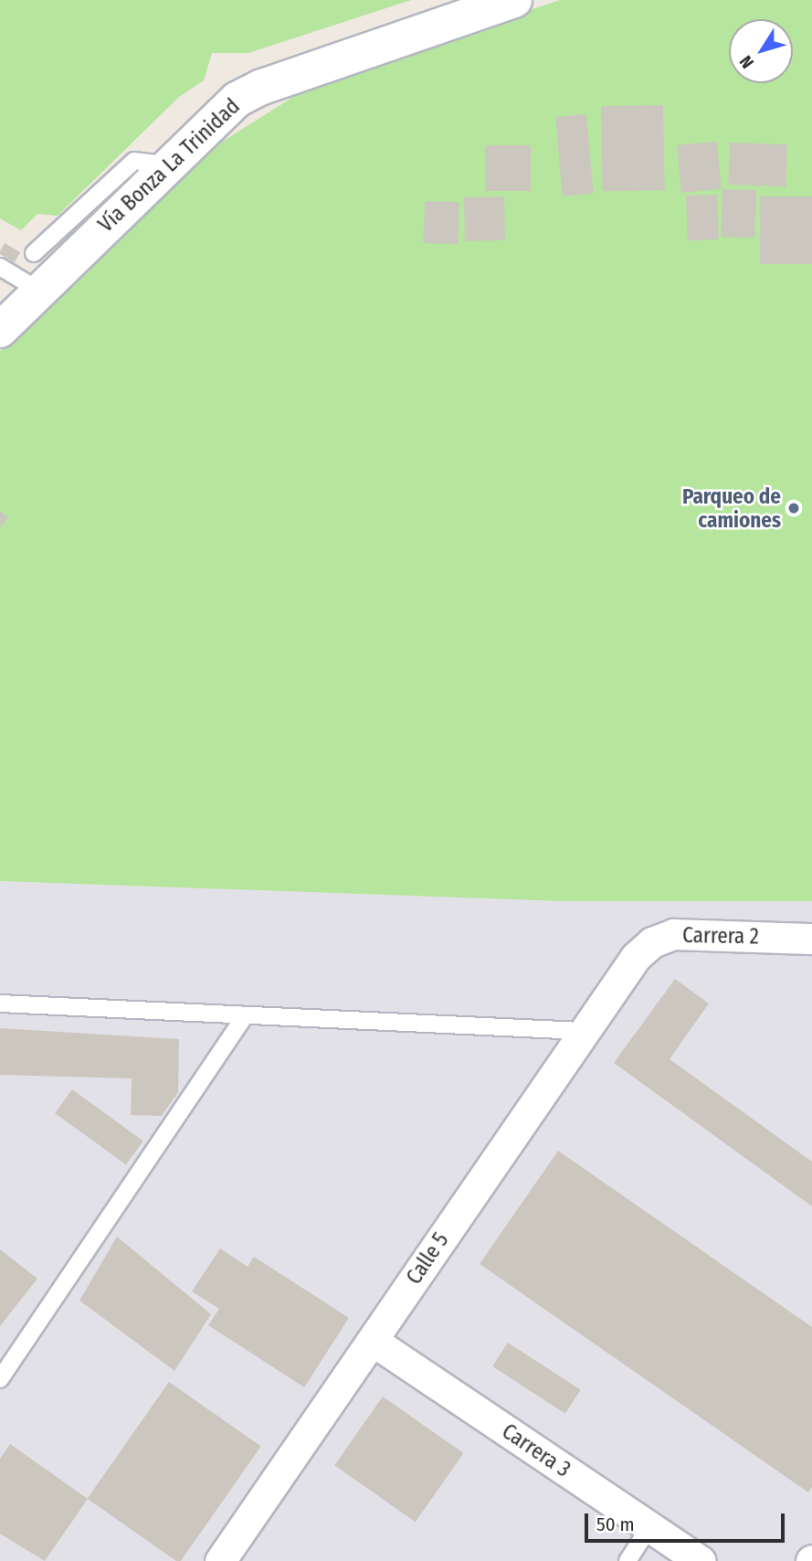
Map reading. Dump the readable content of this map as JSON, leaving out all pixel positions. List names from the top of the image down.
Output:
{
  "streets": {
    "street": [
      "Vía Bonza La Trinidad",
      "Carrera 2",
      "Calle 5",
      "Carrera 3"
    ]
  },
  "crossings": [
    ["Carrera 2", "Calle 5"],
    ["Calle 5", "Carrera 3"]
  ],
  "places": ["Parqueo de camiones"],
  "scale_bar": "50 m",
  "north": "bottom left"
}
